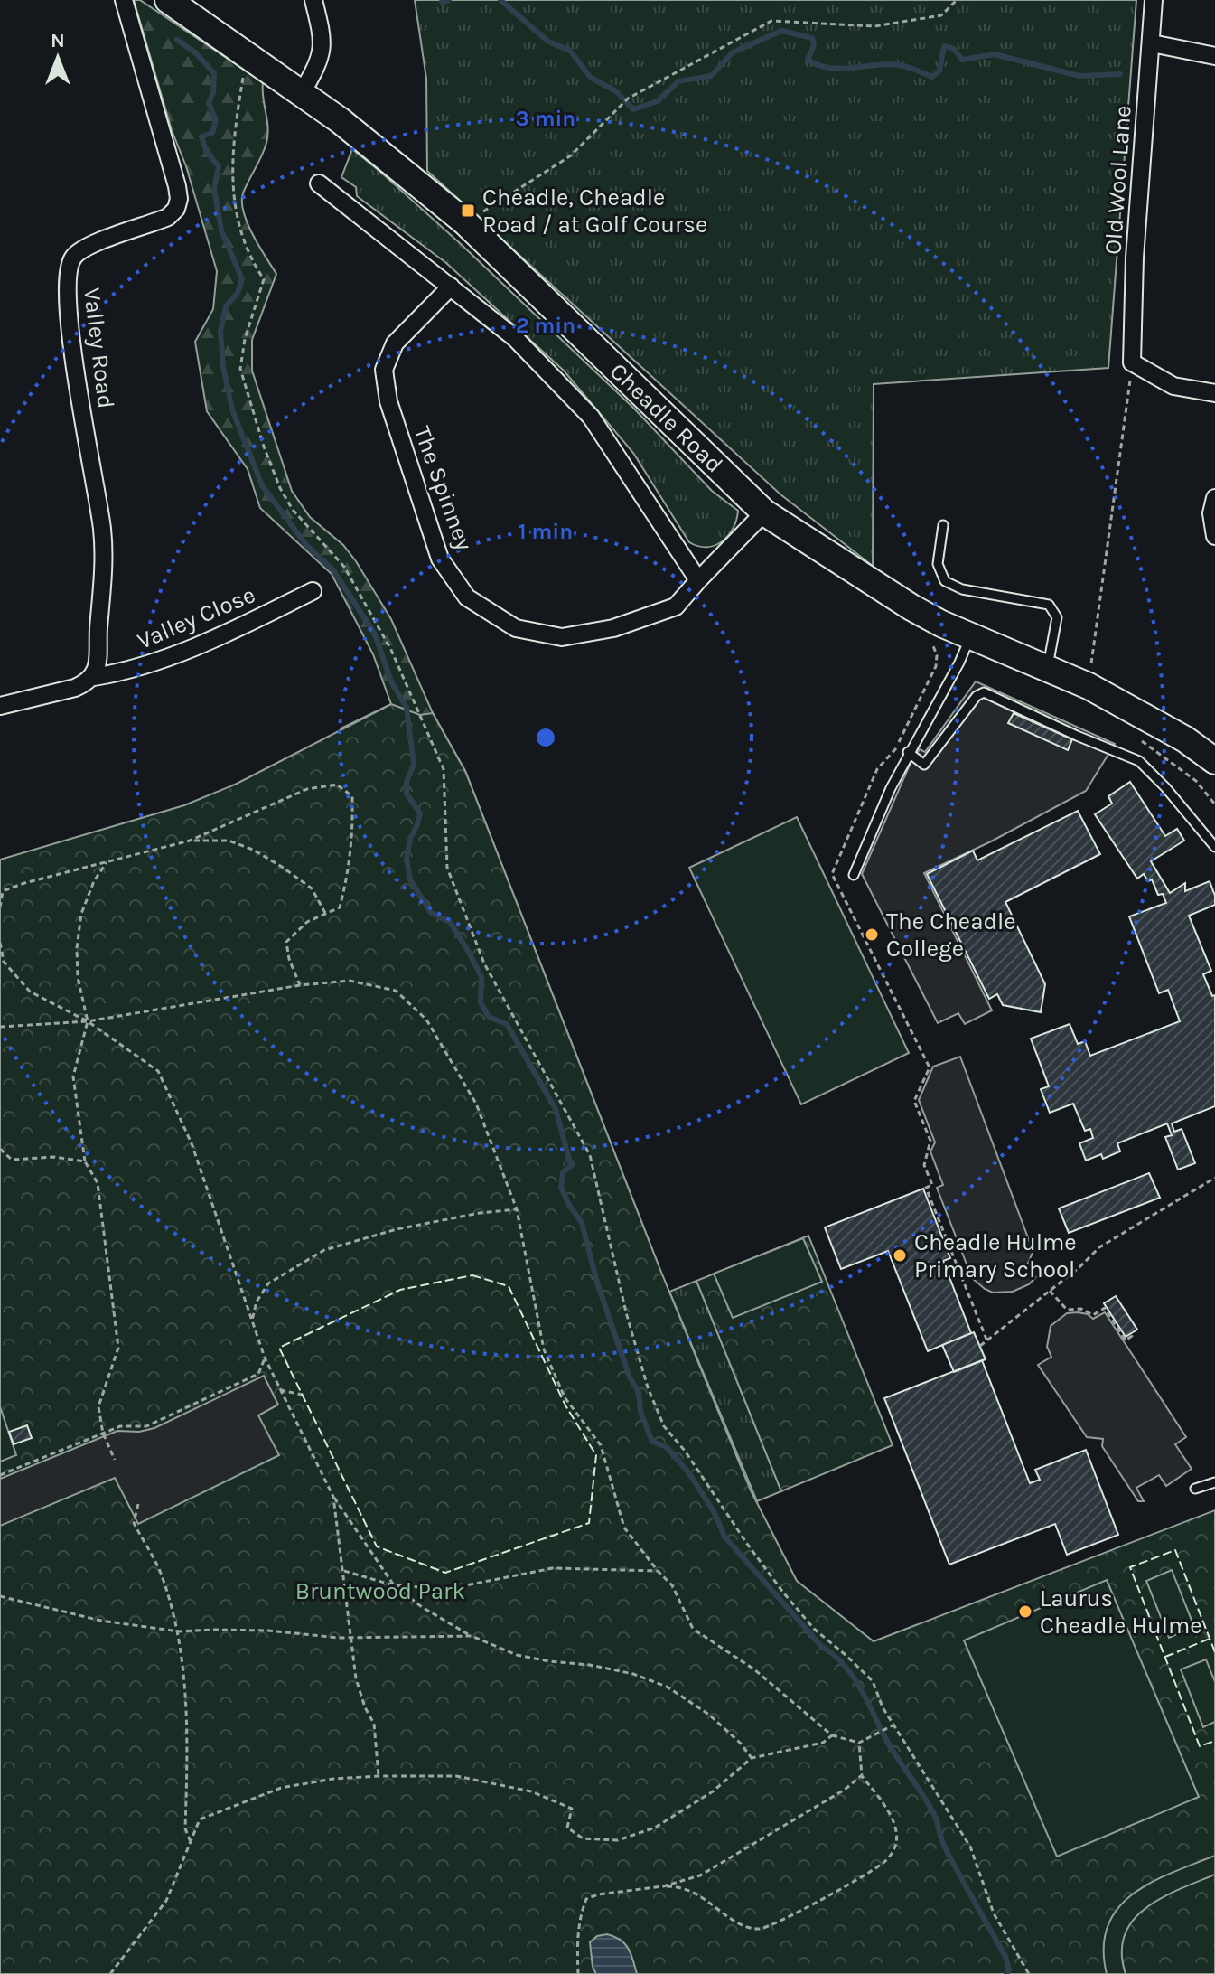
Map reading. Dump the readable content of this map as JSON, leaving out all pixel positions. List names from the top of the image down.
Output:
{
  "streets": {
    "main road": ["Cheadle Road"],
    "street": [
      "Old Wool Lane",
      "Valley Road",
      "The Spinney",
      "Valley Close"
    ]
  },
  "crossings": [
    ["Valley Road", "Valley Close"],
    ["Cheadle Road", "The Spinney"]
  ],
  "parks": ["Bruntwood Park"],
  "places": {
    "transit": ["Cheadle, Cheadle Road / at Golf Course"],
    "other": ["The Cheadle College", "Cheadle Hulme Primary School", "Laurus Cheadle Hulme"]
  },
  "north": "top",
  "rings": ["3 min", "2 min", "1 min"]
}
